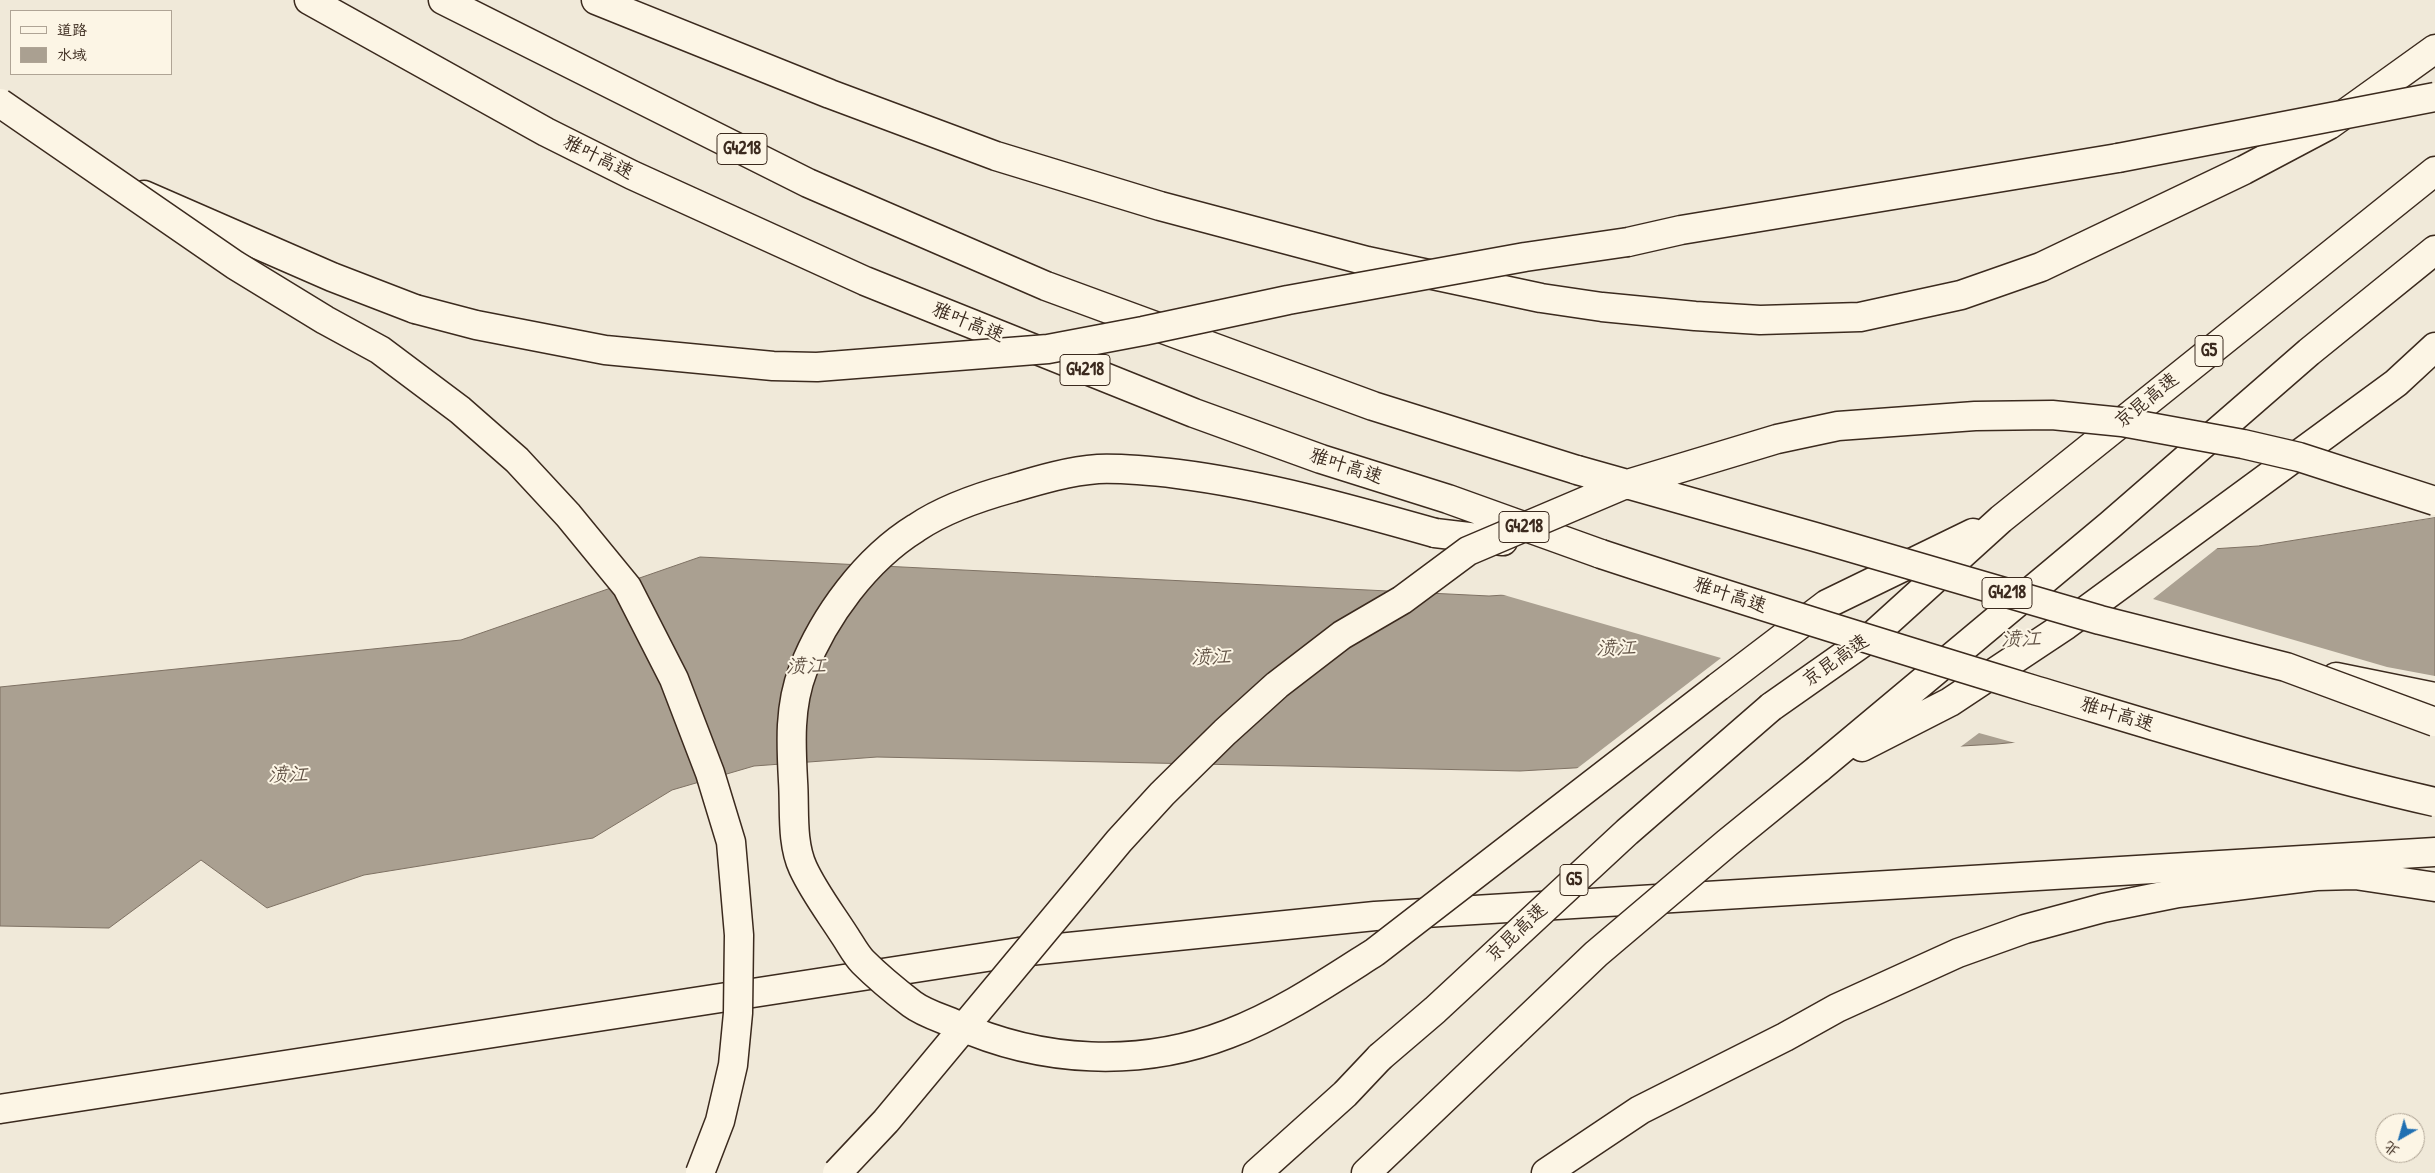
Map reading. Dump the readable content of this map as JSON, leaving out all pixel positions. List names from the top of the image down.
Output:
{
  "streets": {
    "main road": [
      "G4218",
      "雅叶高速",
      "G5",
      "京昆高速"
    ]
  },
  "water": ["𣸣江"],
  "legend": ["道路", "水域"],
  "north": "bottom left"
}
